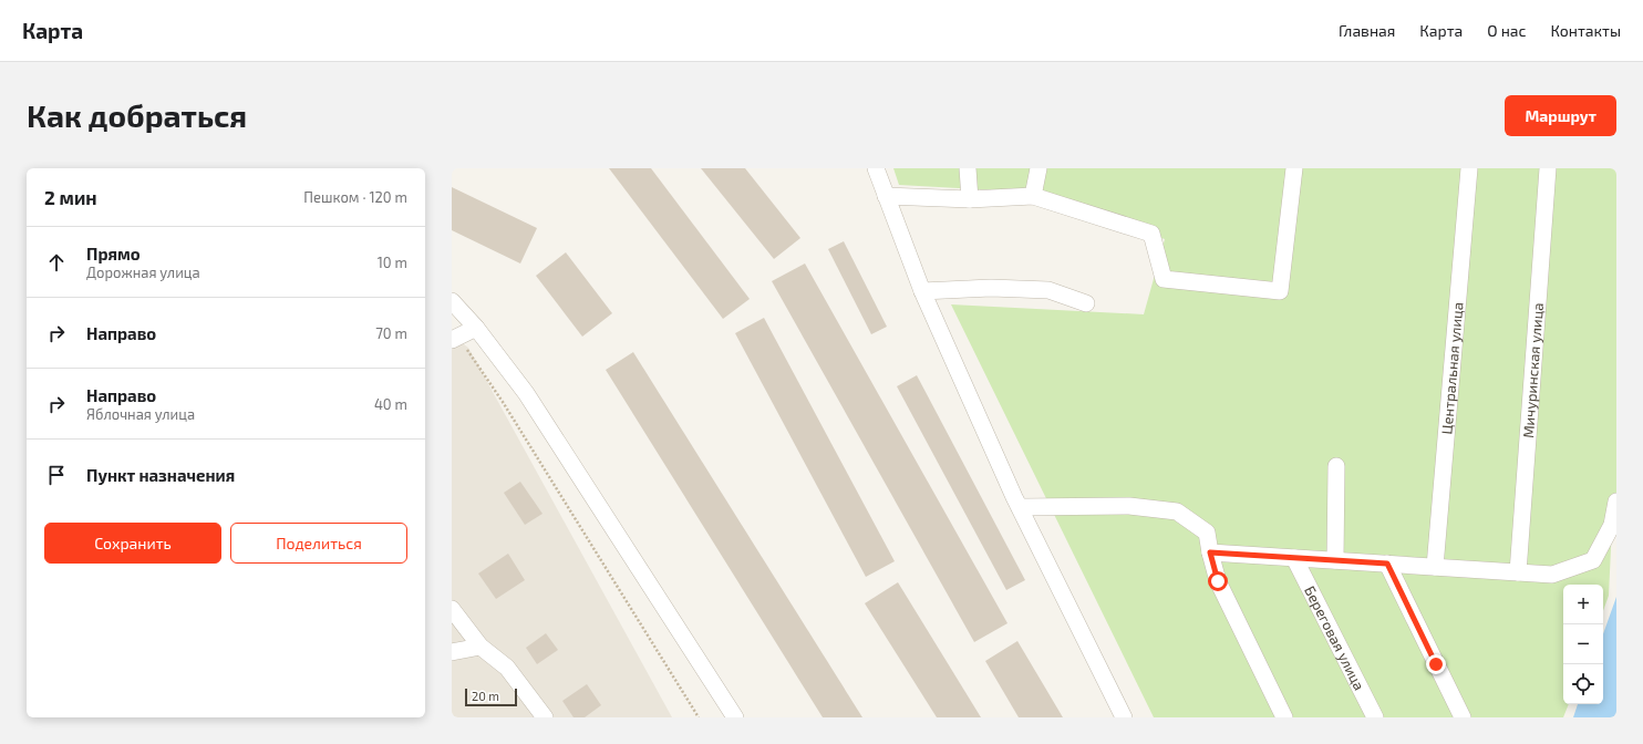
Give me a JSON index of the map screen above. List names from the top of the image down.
{
  "streets": {
    "street": ["Центральная улица", "Мичуринская улица", "Береговая улица"]
  },
  "scale_bar": "20 m",
  "page": {
    "header": "Карта",
    "nav": [
      "Главная",
      "Карта",
      "О нас",
      "Контакты"
    ],
    "buttons": [
      "Маршрут",
      ["Сохранить", "Поделиться"]
    ],
    "title": "Как добраться",
    "heading": ["2 мин", "Пешком · 120 m"],
    "list": [
      ["Прямо", "Дорожная улица", "10 m"],
      ["Направо", "70 m"],
      ["Направо", "Яблочная улица", "40 m"],
      "Пункт назначения"
    ],
    "map_buttons": ["+", "−"],
    "scale": "20 m"
  }
}
